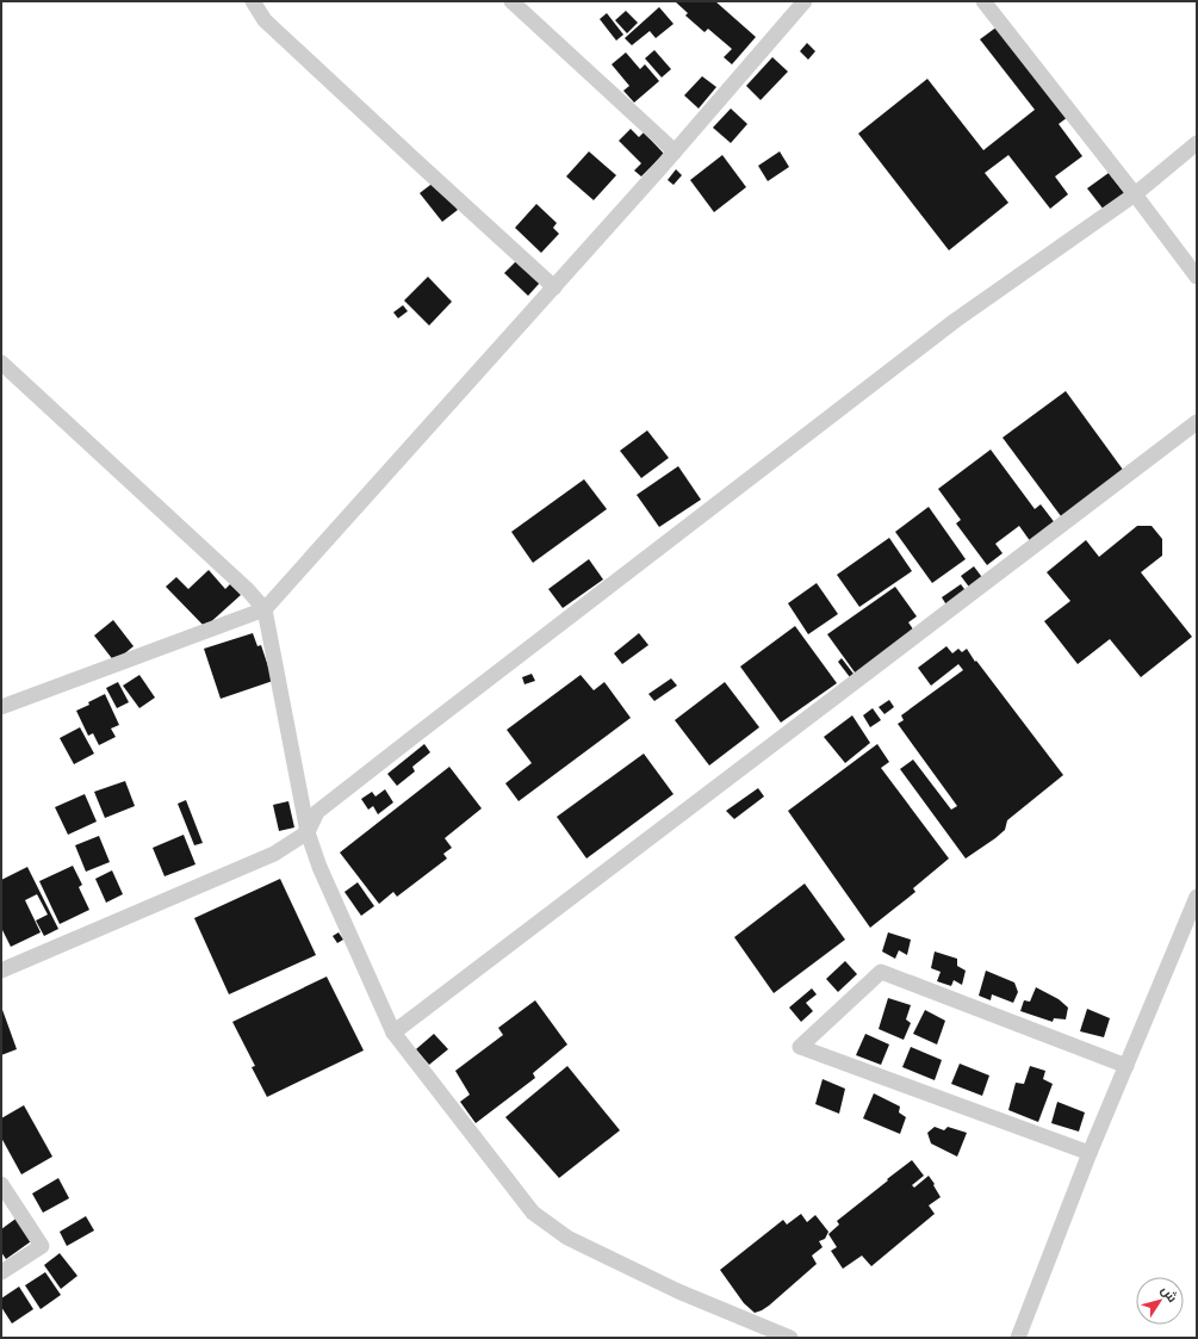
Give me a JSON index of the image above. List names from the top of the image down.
{
  "north": "top right"
}
